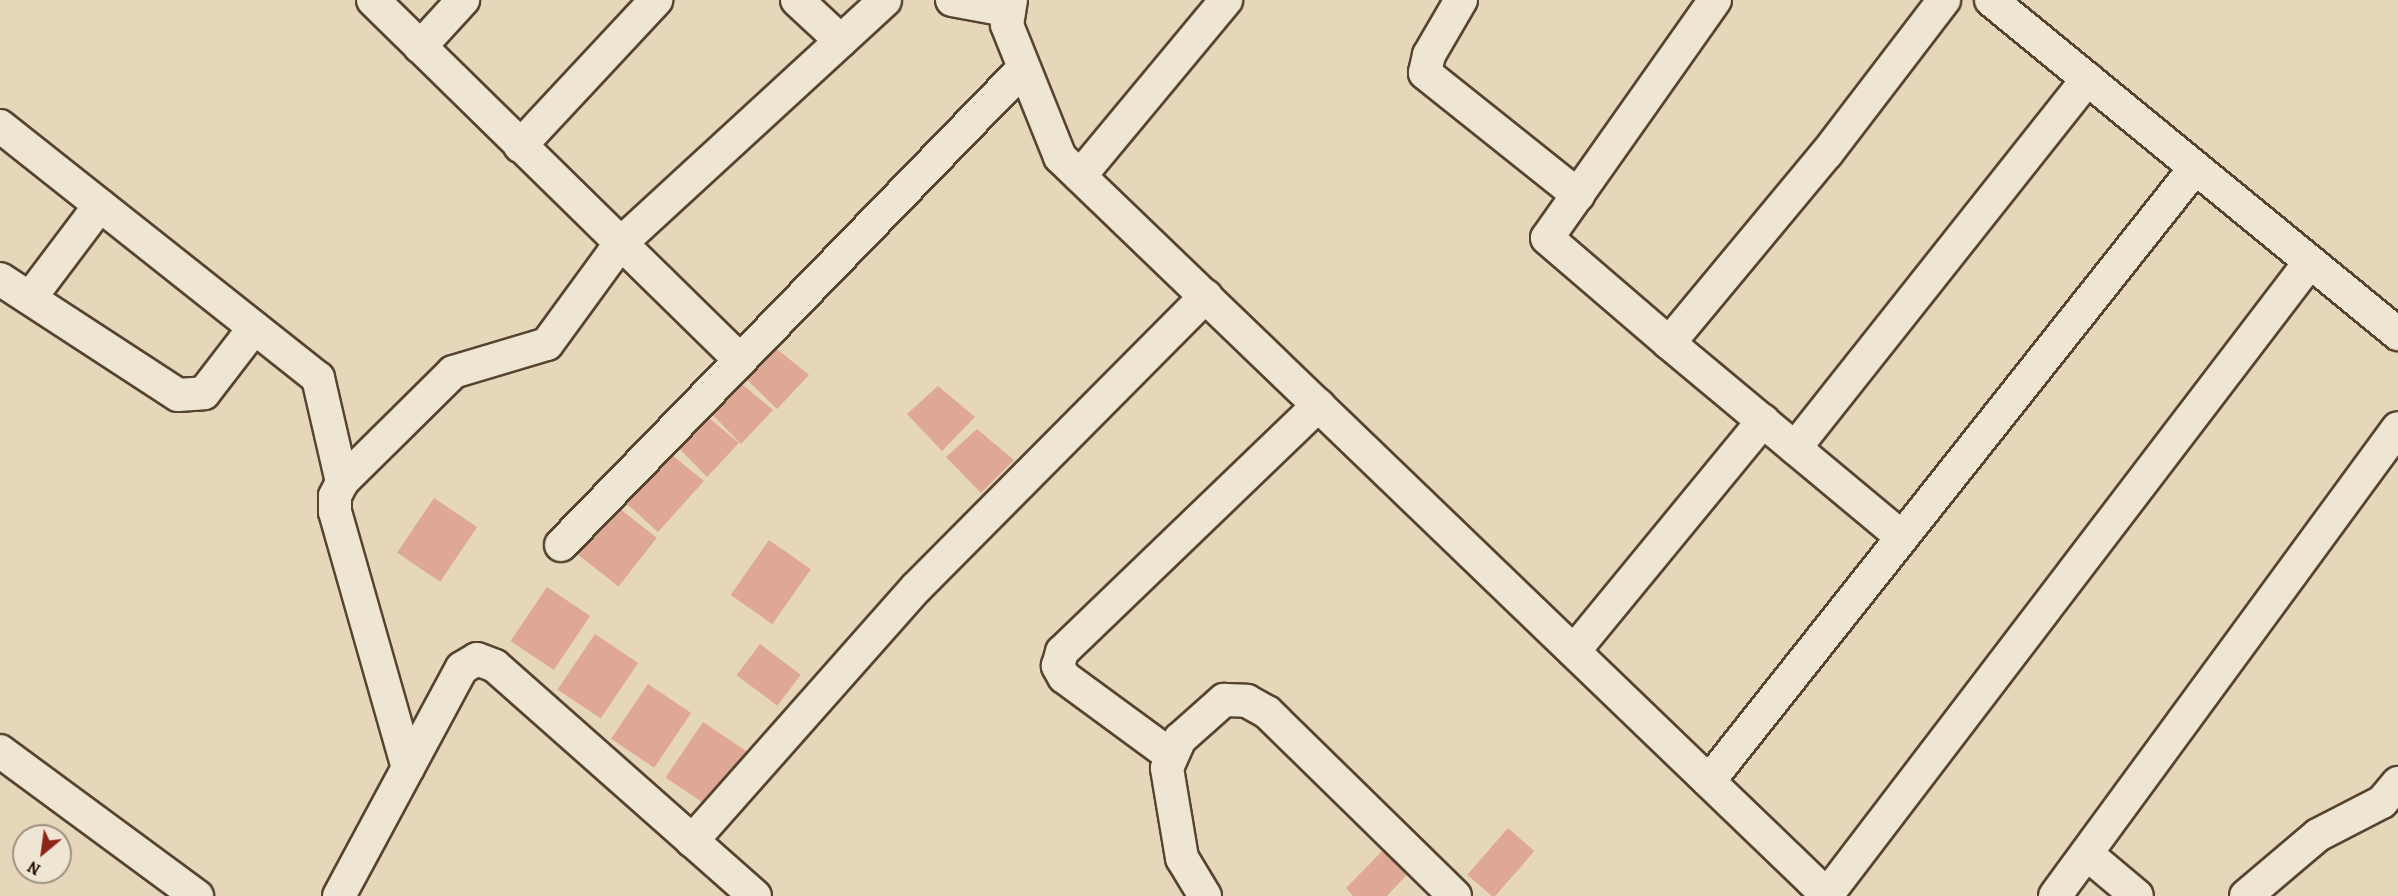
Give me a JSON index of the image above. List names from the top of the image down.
{
  "north": "bottom left"
}
